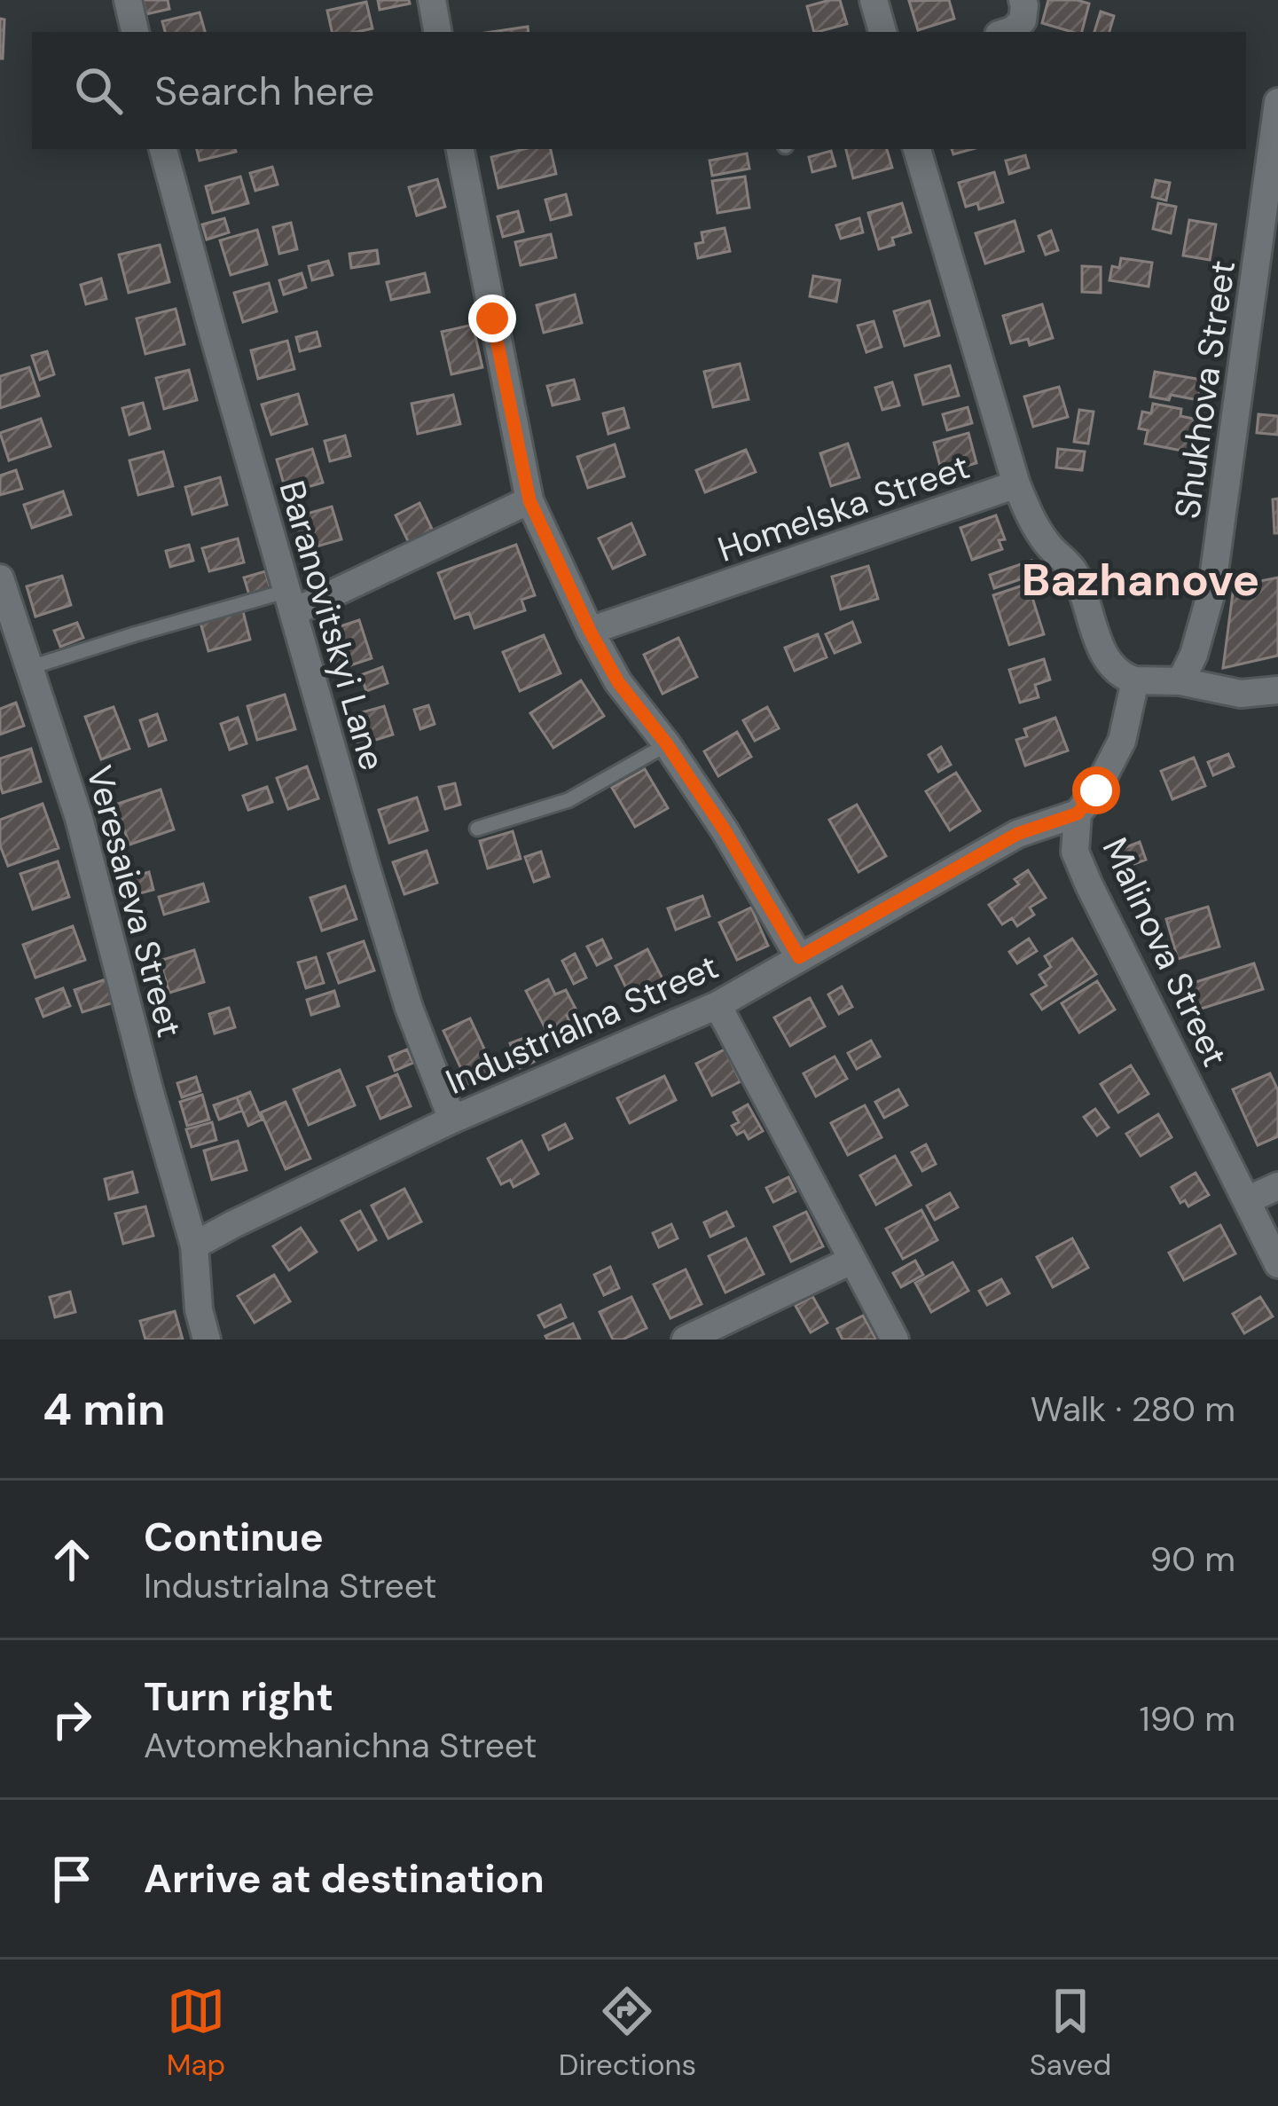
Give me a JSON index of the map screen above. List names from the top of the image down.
{
  "streets": {
    "street": [
      "Shukhova Street",
      "Homelska Street",
      "Baranovitskyi Lane",
      "Veresaieva Street",
      "Malinova Street",
      "Industrialna Street"
    ]
  },
  "crossings": [
    ["Homelska Street", "Malinova Street"],
    ["Baranovitskyi Lane", "Industrialna Street"],
    ["Veresaieva Street", "Industrialna Street"],
    ["Malinova Street", "Industrialna Street"]
  ],
  "districts": ["Bazhanove"],
  "page": {
    "search": "Search here",
    "heading": ["4 min", "Walk · 280 m"],
    "list": [
      ["Continue", "Industrialna Street", "90 m"],
      ["Turn right", "Avtomekhanichna Street", "190 m"],
      "Arrive at destination"
    ],
    "nav": ["Map", "Directions", "Saved"]
  }
}
